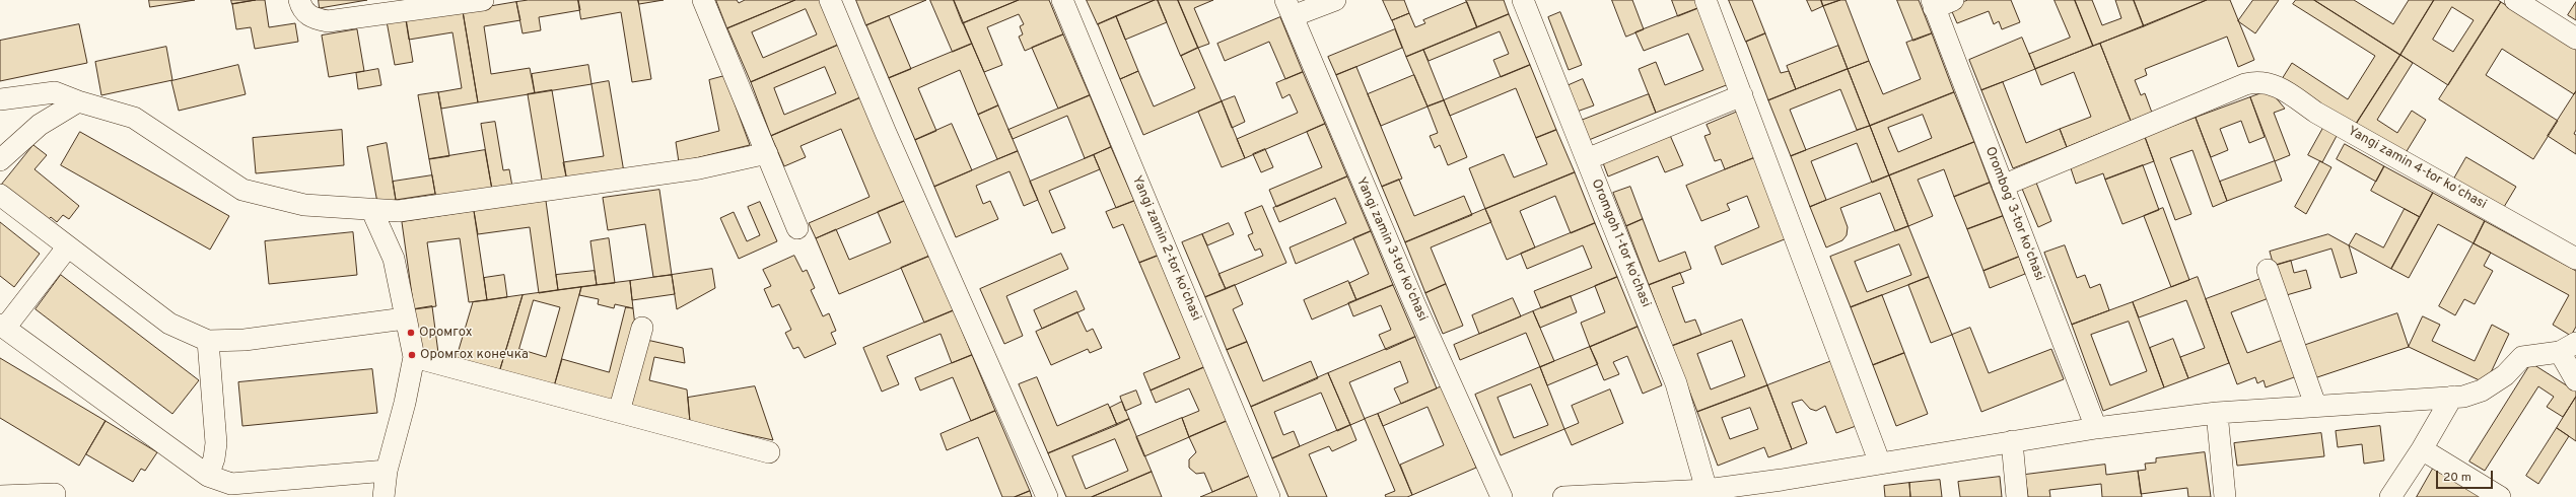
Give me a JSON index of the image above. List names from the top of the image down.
{
  "streets": {
    "street": [
      "Yangi zamin 4-tor koʻchasi",
      "Orombogʻ 3-tor koʻchasi",
      "Oromgoh 1-tor koʻchasi",
      "Yangi zamin 2-tor koʻchasi",
      "Yangi zamin 3-tor koʻchasi"
    ]
  },
  "crossings": [
    ["Yangi zamin 4-tor koʻchasi", "Orombogʻ 3-tor koʻchasi"]
  ],
  "places": ["Оромгох", "Оромгох конечка"],
  "scale_bar": "20 m"
}
